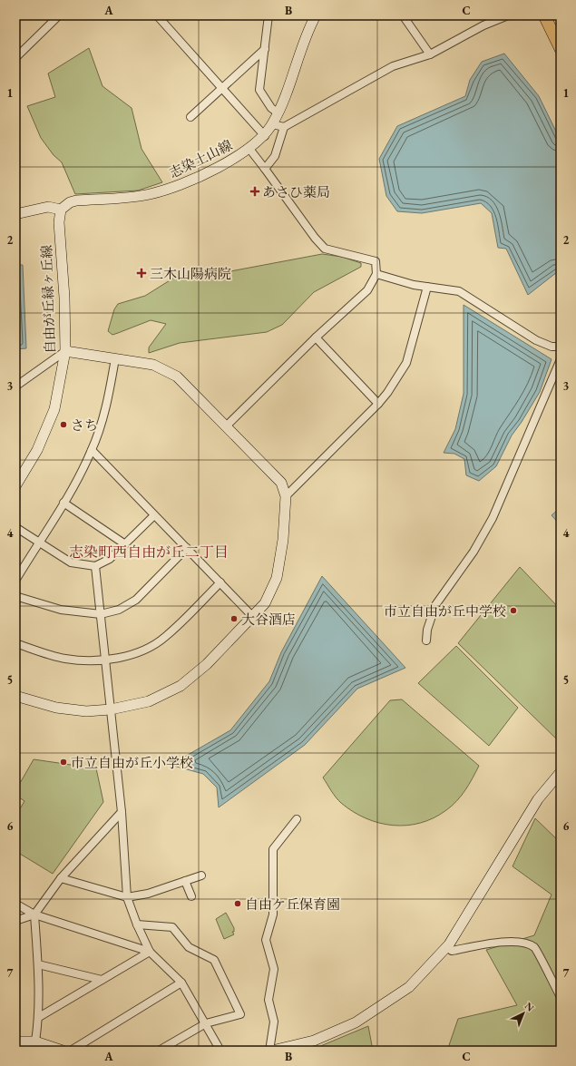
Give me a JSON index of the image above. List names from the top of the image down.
{
  "streets": {
    "street": ["志染土山線", "自由が丘緑ヶ丘線"]
  },
  "crossings": [
    ["志染土山線", "自由が丘緑ヶ丘線"]
  ],
  "districts": ["志染町西自由が丘二丁目"],
  "places": {
    "health": ["あさひ薬局", "三木山陽病院"],
    "other": [
      "さち",
      "市立自由が丘中学校",
      "大谷酒店",
      "市立自由が丘小学校",
      "自由ケ丘保育園"
    ]
  },
  "north": "top right",
  "grid": {
    "columns": ["A", "B", "C"],
    "rows": [
      "1",
      "2",
      "3",
      "4",
      "5",
      "6",
      "7"
    ]
  }
}
